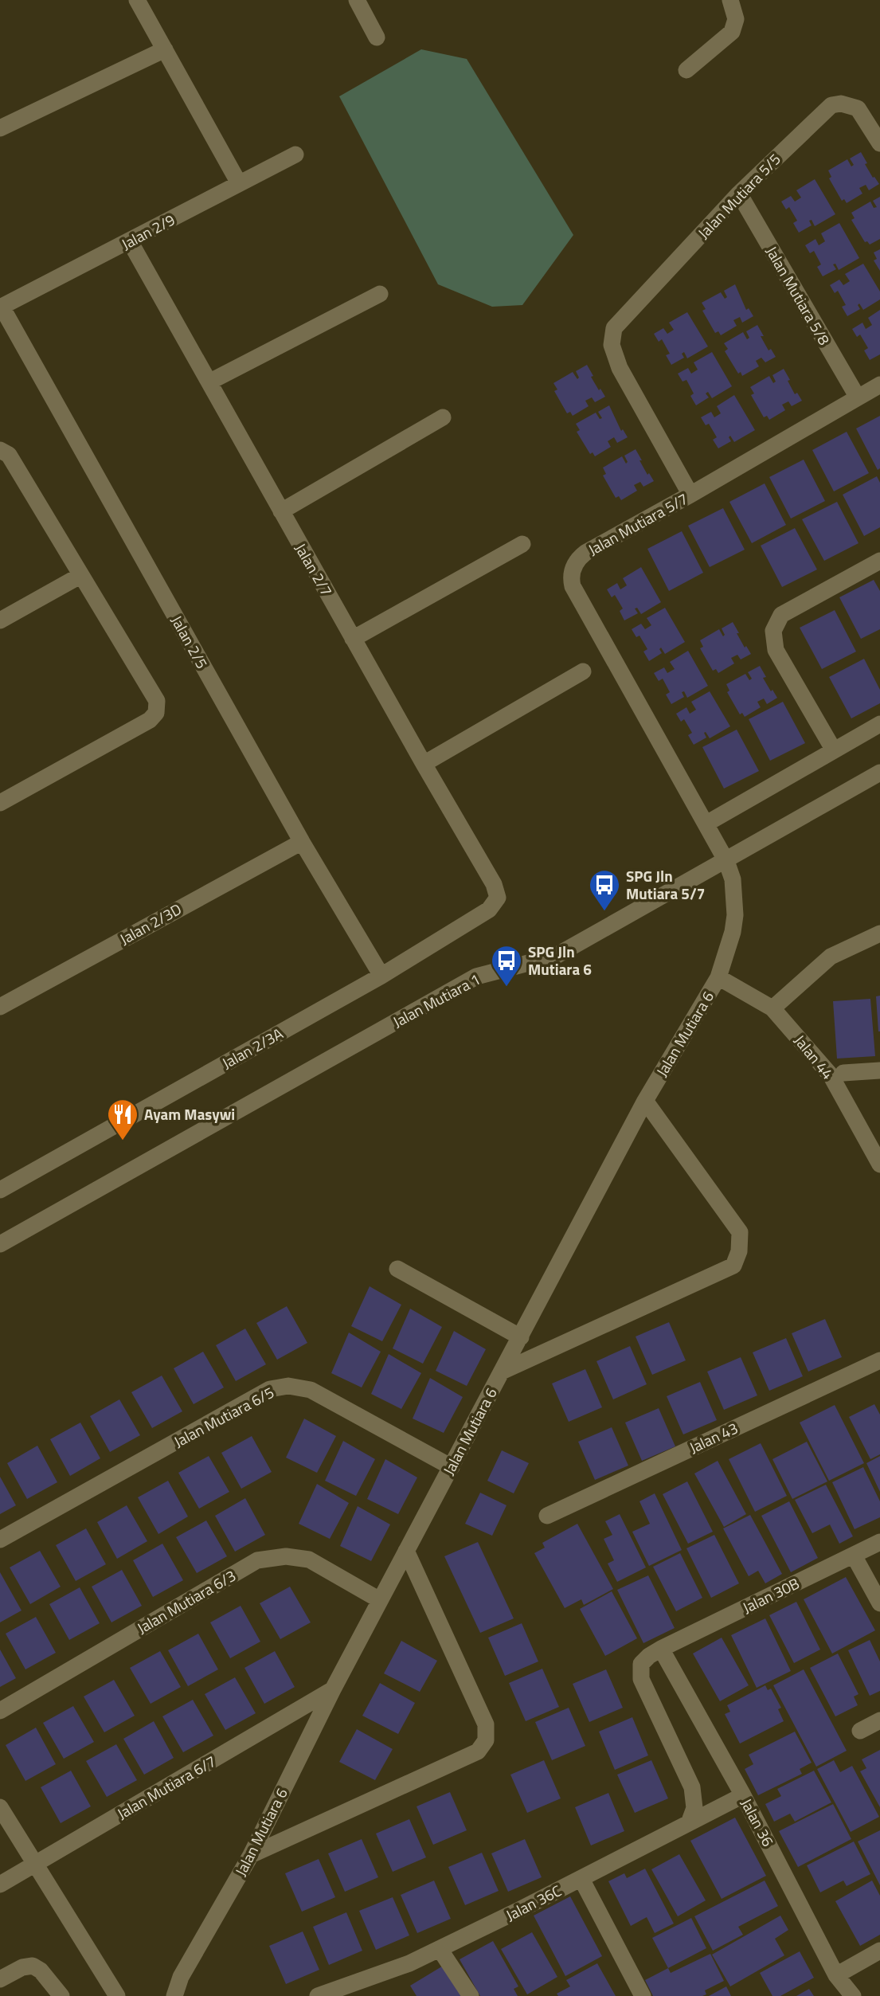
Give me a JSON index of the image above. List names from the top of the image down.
{
  "streets": {
    "street": [
      "Jalan Mutiara 5/5",
      "Jalan 2/9",
      "Jalan Mutiara 5/8",
      "Jalan Mutiara 5/7",
      "Jalan 2/7",
      "Jalan 2/5",
      "Jalan 2/3D",
      "Jalan Mutiara 1",
      "Jalan Mutiara 6",
      "Jalan 2/3A",
      "Jalan 44",
      "Jalan Mutiara 6/5",
      "Jalan 43",
      "Jalan 30B",
      "Jalan Mutiara 6/3",
      "Jalan Mutiara 6/7",
      "Jalan 36",
      "Jalan 36C"
    ]
  },
  "crossings": [
    ["Jalan Mutiara 5/5", "Jalan Mutiara 5/8"],
    ["Jalan Mutiara 5/5", "Jalan Mutiara 5/7"],
    ["Jalan 2/9", "Jalan 2/7"],
    ["Jalan 2/9", "Jalan 2/5"],
    ["Jalan Mutiara 5/8", "Jalan Mutiara 5/7"],
    ["Jalan Mutiara 5/7", "Jalan Mutiara 1"],
    ["Jalan Mutiara 5/7", "Jalan Mutiara 6"],
    ["Jalan 2/7", "Jalan 2/3A"],
    ["Jalan 2/5", "Jalan 2/3D"],
    ["Jalan 2/5", "Jalan 2/3A"],
    ["Jalan Mutiara 1", "Jalan Mutiara 6"],
    ["Jalan Mutiara 6", "Jalan 44"],
    ["Jalan Mutiara 6", "Jalan Mutiara 6/5"],
    ["Jalan Mutiara 6", "Jalan Mutiara 6/3"],
    ["Jalan Mutiara 6", "Jalan Mutiara 6/7"],
    ["Jalan 30B", "Jalan 36"],
    ["Jalan 30B", "Jalan 36C"],
    ["Jalan 36", "Jalan 36C"]
  ],
  "places": {
    "bus stop": ["SPG Jln Mutiara 5/7", "SPG Jln Mutiara 6"],
    "restaurant": ["Ayam Masywi"]
  }
}
